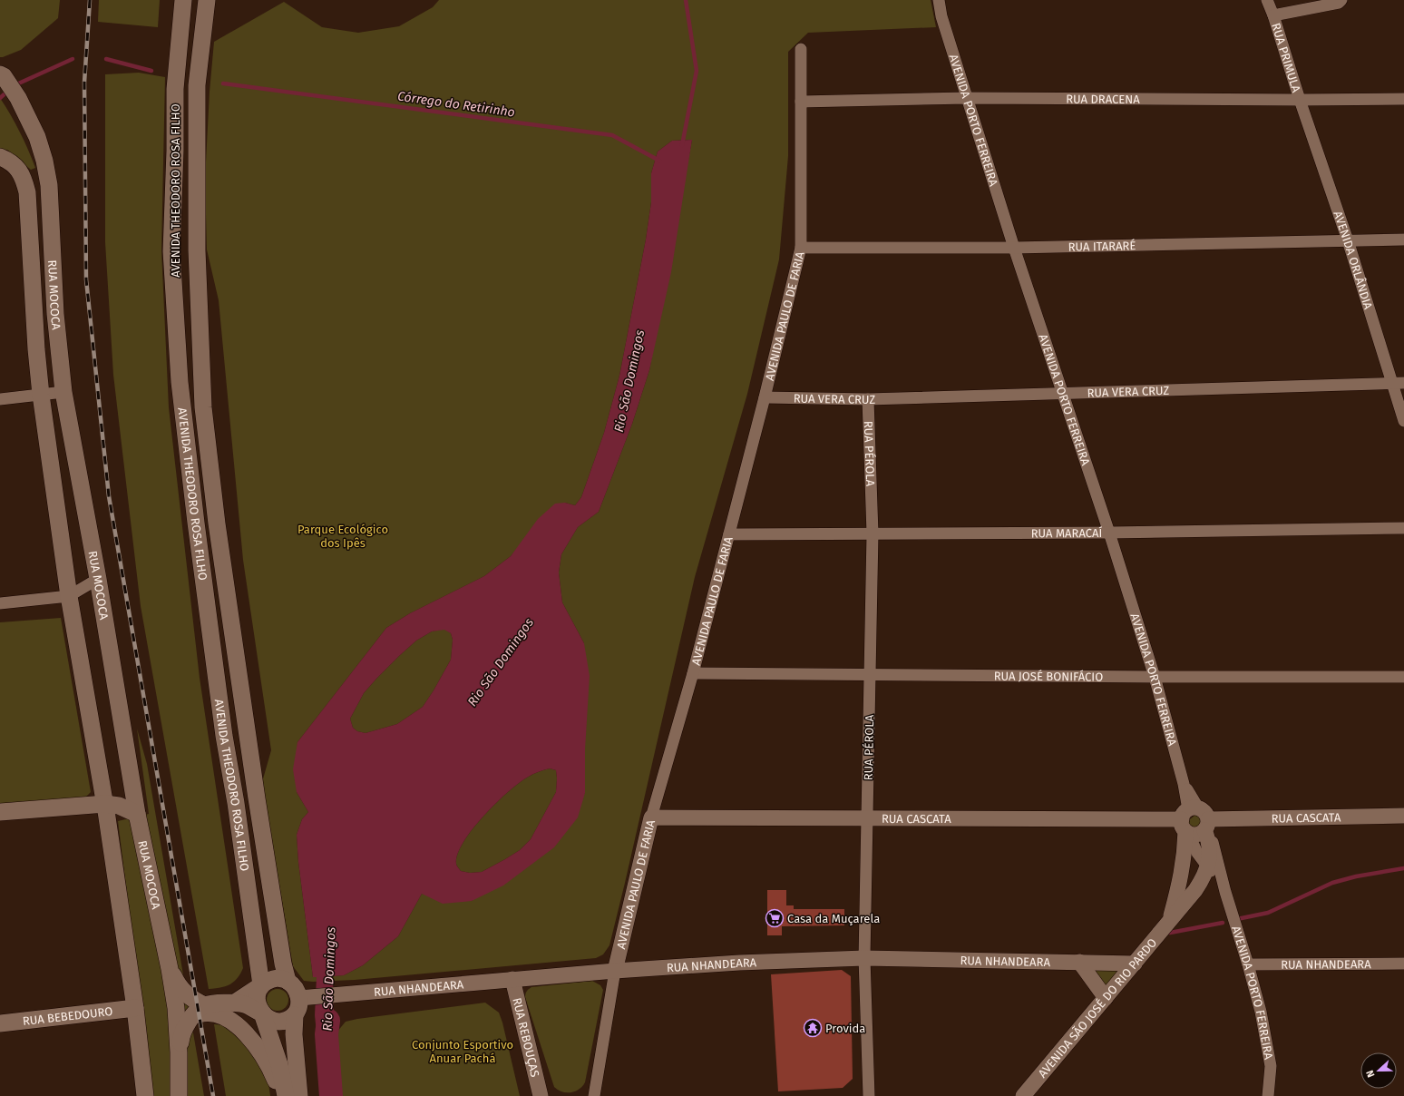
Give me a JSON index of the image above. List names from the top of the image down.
{
  "streets": {
    "main road": ["AVENIDA THEODORO ROSA FILHO", "RUA MOCOCA", "RUA BEBEDOURO"],
    "street": [
      "RUA PRIMULA",
      "RUA DRACENA",
      "AVENIDA PORTO FERREIRA",
      "RUA ITARARÉ",
      "AVENIDA ORLÂNDIA",
      "AVENIDA PAULO DE FARIA",
      "RUA VERA CRUZ",
      "RUA PÉROLA",
      "RUA MARACAÍ",
      "RUA JOSÉ BONIFÁCIO",
      "RUA CASCATA",
      "RUA NHANDEARA",
      "AVENIDA SÃO JOSÉ DO RIO PARDO",
      "RUA REBOUÇAS"
    ]
  },
  "crossings": [
    ["RUA PRIMULA", "RUA DRACENA"],
    ["RUA PRIMULA", "AVENIDA ORLÂNDIA"],
    ["RUA DRACENA", "AVENIDA PORTO FERREIRA"],
    ["RUA DRACENA", "AVENIDA ORLÂNDIA"],
    ["RUA DRACENA", "AVENIDA PAULO DE FARIA"],
    ["AVENIDA PORTO FERREIRA", "RUA ITARARÉ"],
    ["AVENIDA PORTO FERREIRA", "RUA VERA CRUZ"],
    ["AVENIDA PORTO FERREIRA", "RUA MARACAÍ"],
    ["AVENIDA PORTO FERREIRA", "RUA JOSÉ BONIFÁCIO"],
    ["AVENIDA PORTO FERREIRA", "RUA CASCATA"],
    ["AVENIDA PORTO FERREIRA", "RUA NHANDEARA"],
    ["AVENIDA PORTO FERREIRA", "AVENIDA SÃO JOSÉ DO RIO PARDO"],
    ["AVENIDA THEODORO ROSA FILHO", "RUA NHANDEARA"],
    ["RUA ITARARÉ", "AVENIDA ORLÂNDIA"],
    ["RUA ITARARÉ", "AVENIDA PAULO DE FARIA"],
    ["AVENIDA ORLÂNDIA", "RUA VERA CRUZ"],
    ["RUA MOCOCA", "RUA BEBEDOURO"],
    ["AVENIDA PAULO DE FARIA", "RUA VERA CRUZ"],
    ["AVENIDA PAULO DE FARIA", "RUA MARACAÍ"],
    ["AVENIDA PAULO DE FARIA", "RUA JOSÉ BONIFÁCIO"],
    ["AVENIDA PAULO DE FARIA", "RUA CASCATA"],
    ["AVENIDA PAULO DE FARIA", "RUA NHANDEARA"],
    ["RUA VERA CRUZ", "RUA PÉROLA"],
    ["RUA PÉROLA", "RUA MARACAÍ"],
    ["RUA PÉROLA", "RUA JOSÉ BONIFÁCIO"],
    ["RUA PÉROLA", "RUA CASCATA"],
    ["RUA PÉROLA", "RUA NHANDEARA"],
    ["RUA CASCATA", "AVENIDA SÃO JOSÉ DO RIO PARDO"],
    ["RUA NHANDEARA", "AVENIDA SÃO JOSÉ DO RIO PARDO"],
    ["RUA NHANDEARA", "RUA REBOUÇAS"]
  ],
  "water": ["Córrego do Retirinho", "Rio São Domingos"],
  "parks": ["Parque Ecológico dos Ipês", "Conjunto Esportivo Anuar Pachá"],
  "places": {
    "supermarket": ["Casa da Muçarela"],
    "temple": ["Provida"]
  },
  "north": "left"
}
